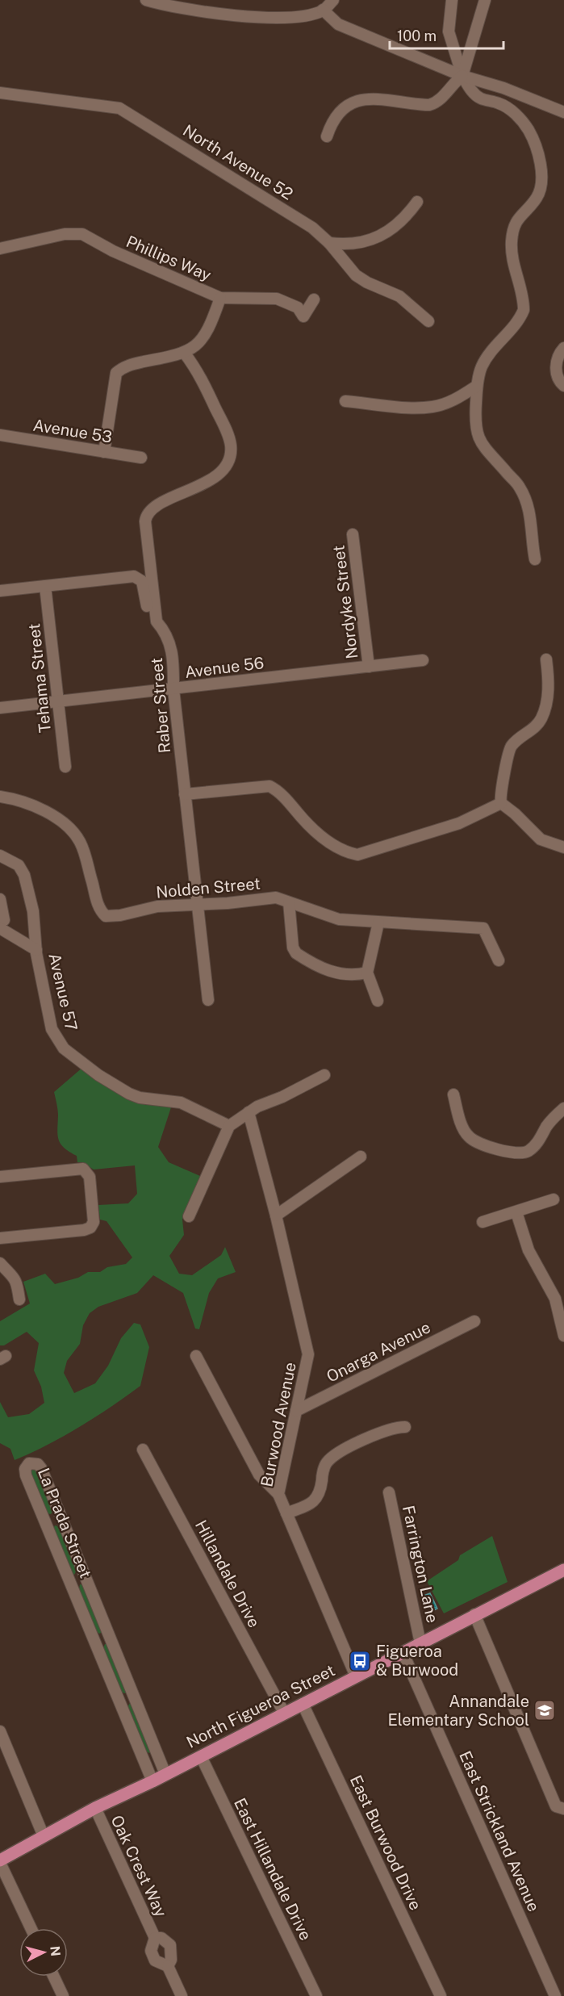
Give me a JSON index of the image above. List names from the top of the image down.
{
  "streets": {
    "main road": ["North Figueroa Street"],
    "street": [
      "North Avenue 52",
      "Phillips Way",
      "Avenue 53",
      "Nordyke Street",
      "Avenue 56",
      "Tehama Street",
      "Raber Street",
      "Nolden Street",
      "Avenue 57",
      "Onarga Avenue",
      "Burwood Avenue",
      "La Prada Street",
      "Farrington Lane",
      "Hillandale Drive",
      "East Strickland Avenue",
      "East Burwood Drive",
      "Oak Crest Way",
      "East Hillandale Drive"
    ]
  },
  "crossings": [
    ["Nordyke Street", "Avenue 56"],
    ["Avenue 56", "Tehama Street"],
    ["Avenue 56", "Raber Street"],
    ["Raber Street", "Nolden Street"],
    ["Onarga Avenue", "Burwood Avenue"],
    ["Burwood Avenue", "North Figueroa Street"],
    ["La Prada Street", "North Figueroa Street"],
    ["Farrington Lane", "North Figueroa Street"],
    ["Hillandale Drive", "North Figueroa Street"],
    ["North Figueroa Street", "East Strickland Avenue"],
    ["North Figueroa Street", "East Burwood Drive"],
    ["North Figueroa Street", "Oak Crest Way"],
    ["North Figueroa Street", "East Hillandale Drive"]
  ],
  "places": {
    "bus stop": ["Figueroa & Burwood"],
    "school or university": ["Annandale Elementary School"]
  },
  "scale_bar": "100 m",
  "north": "right"
}
